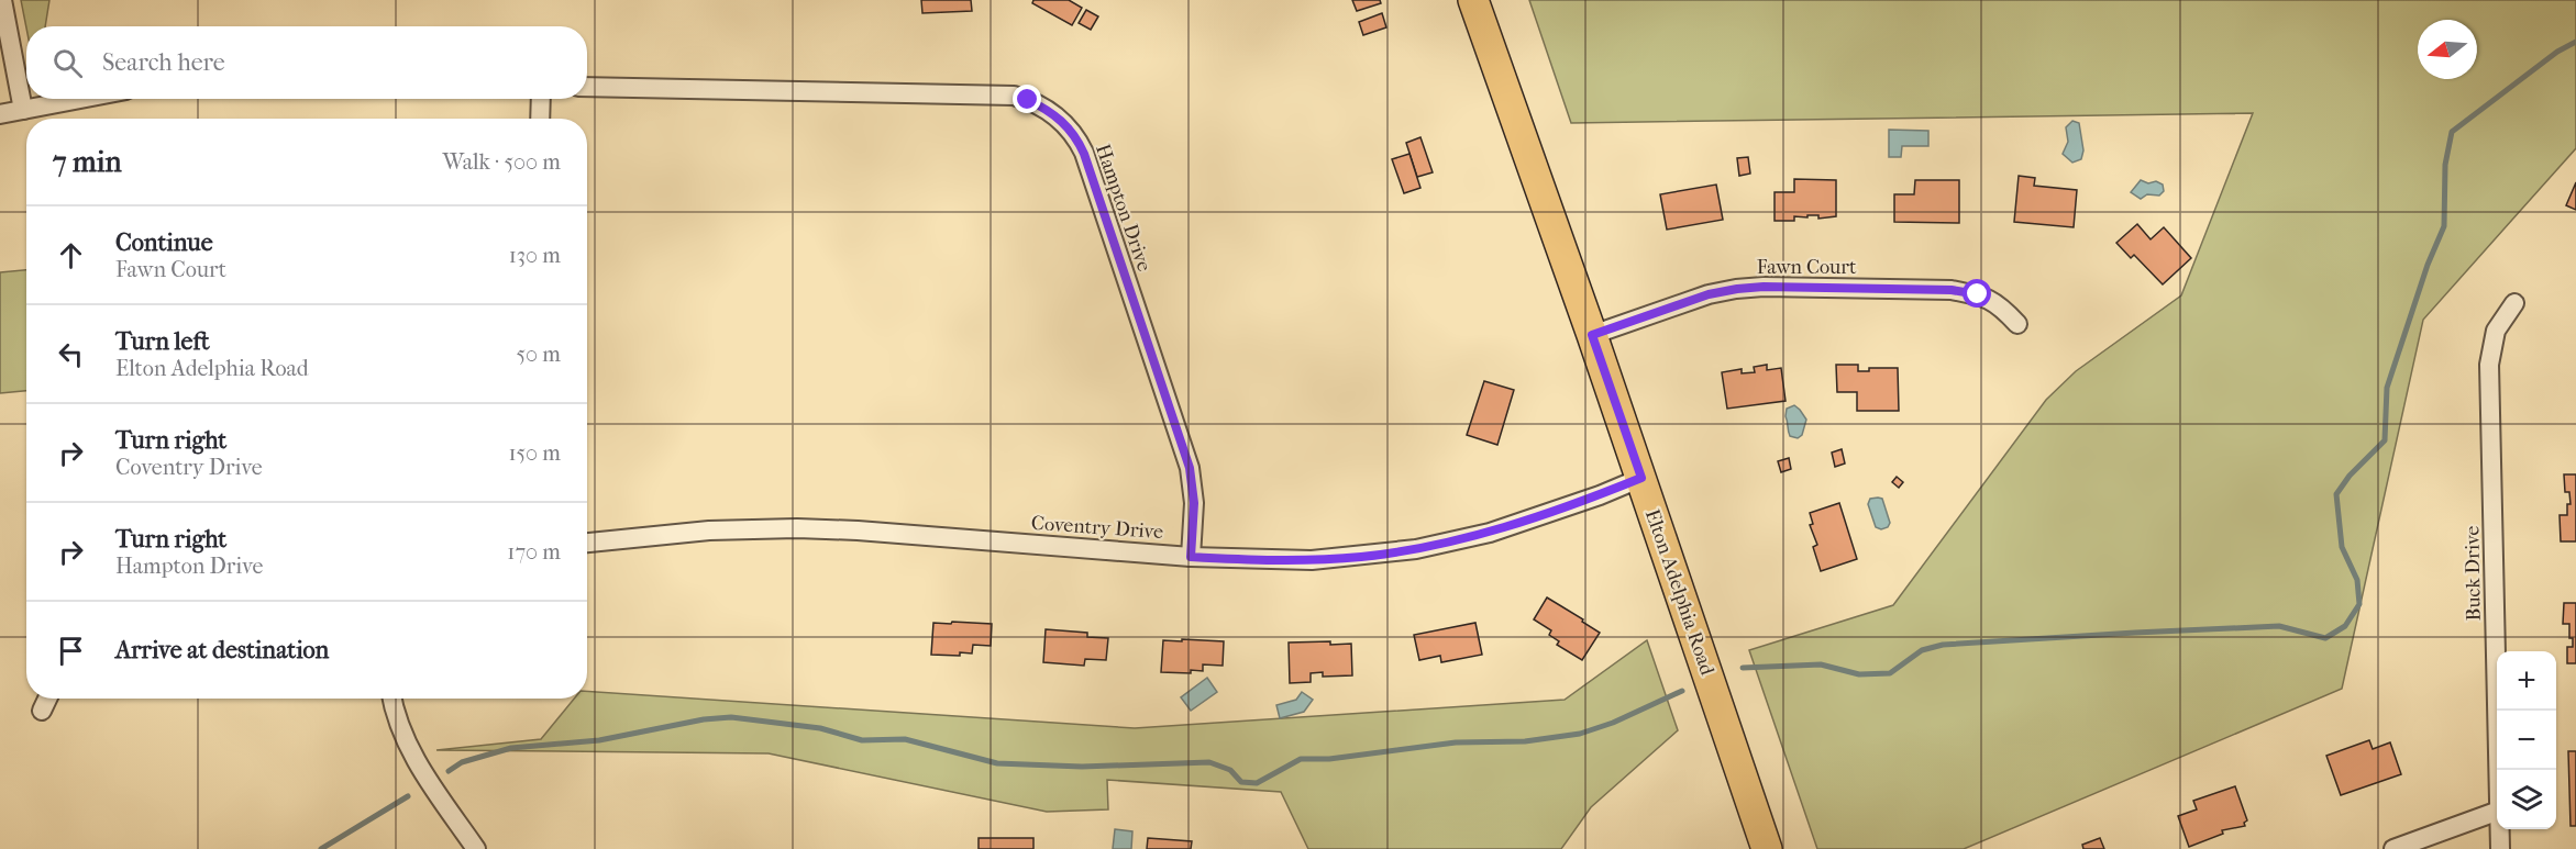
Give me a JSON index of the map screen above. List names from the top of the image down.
{
  "streets": {
    "main road": ["Elton Adelphia Road"],
    "street": [
      "Hampton Drive",
      "Fawn Court",
      "Coventry Drive",
      "Buck Drive"
    ]
  },
  "crossings": [
    ["Hampton Drive", "Coventry Drive"],
    ["Fawn Court", "Elton Adelphia Road"],
    ["Coventry Drive", "Elton Adelphia Road"]
  ],
  "north": "left",
  "page": {
    "search": "Search here",
    "heading": ["7 min", "Walk · 500 m"],
    "list": [
      ["Continue", "Fawn Court", "130 m"],
      ["Turn left", "Elton Adelphia Road", "50 m"],
      ["Turn right", "Coventry Drive", "150 m"],
      ["Turn right", "Hampton Drive", "170 m"],
      "Arrive at destination"
    ],
    "map_buttons": ["+", "−"]
  }
}
